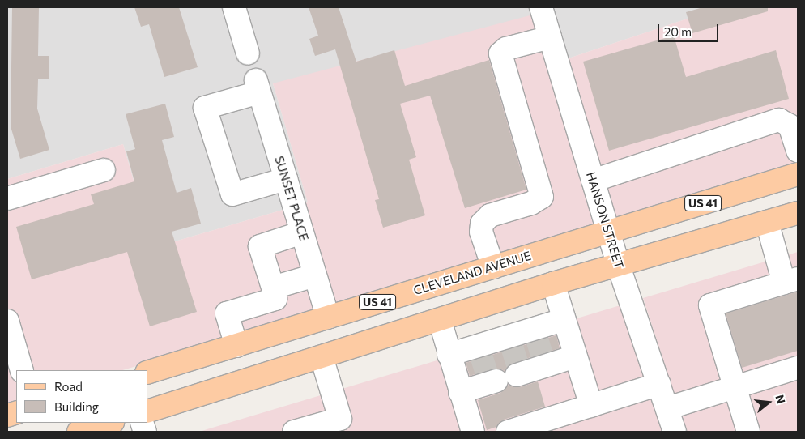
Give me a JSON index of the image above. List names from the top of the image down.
{
  "streets": {
    "main road": ["US 41", "CLEVELAND AVENUE"],
    "street": ["SUNSET PLACE", "HANSON STREET"]
  },
  "crossings": [
    ["SUNSET PLACE", "CLEVELAND AVENUE"],
    ["HANSON STREET", "CLEVELAND AVENUE"]
  ],
  "legend": ["Road", "Building"],
  "scale_bar": "20 m",
  "north": "right"
}
